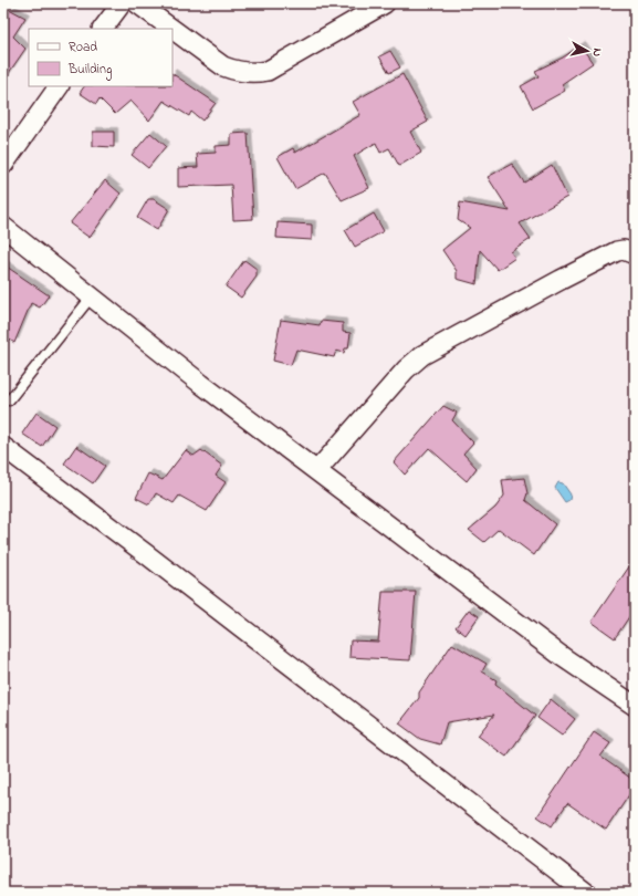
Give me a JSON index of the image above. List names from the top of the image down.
{
  "legend": ["Road", "Building"],
  "north": "right"
}
